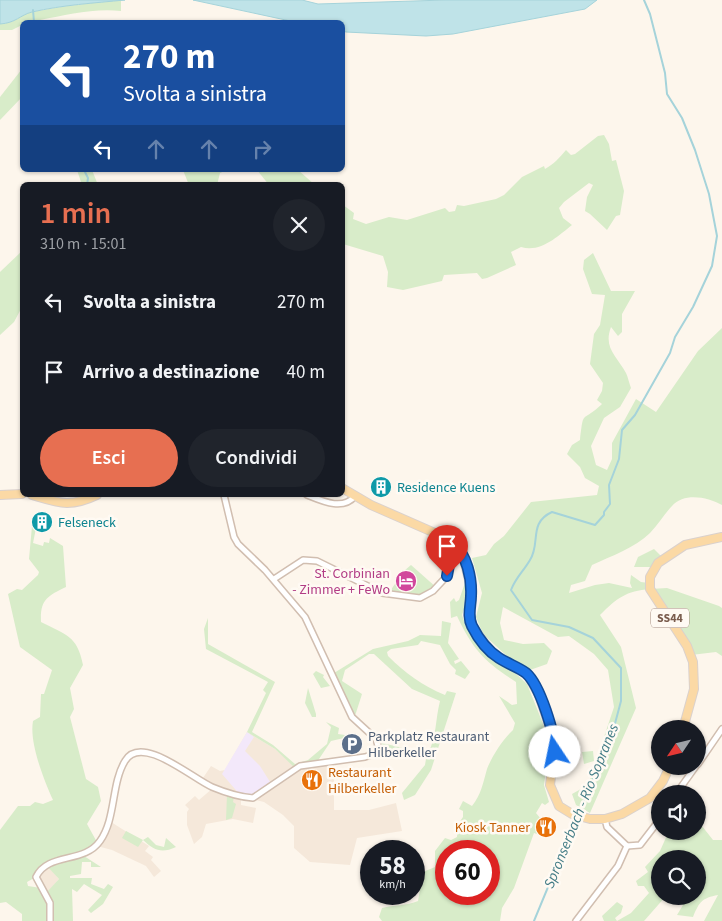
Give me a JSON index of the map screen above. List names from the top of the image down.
{
  "streets": {
    "main road": ["SS44"]
  },
  "water": ["Spronserbach - Rio Sopranes"],
  "places": {
    "building": ["Residence Kuens", "Felseneck"],
    "hotel": ["St. Corbinian - Zimmer + FeWo"],
    "parking": ["Parkplatz Restaurant Hilberkeller"],
    "restaurant": ["Restaurant Hilberkeller", "Kiosk Tanner"]
  },
  "north": "bottom left",
  "page": {
    "turn": ["270 m", "Svolta a sinistra"],
    "heading": ["1 min", "310 m · 15:01"],
    "list": [
      {
        "name": "Svolta a sinistra",
        "value": "270 m"
      },
      {
        "name": "Arrivo a destinazione",
        "value": "40 m"
      }
    ],
    "buttons": ["Esci", "Condividi"],
    "speed": "58 km/h",
    "limit": "60"
  }
}
